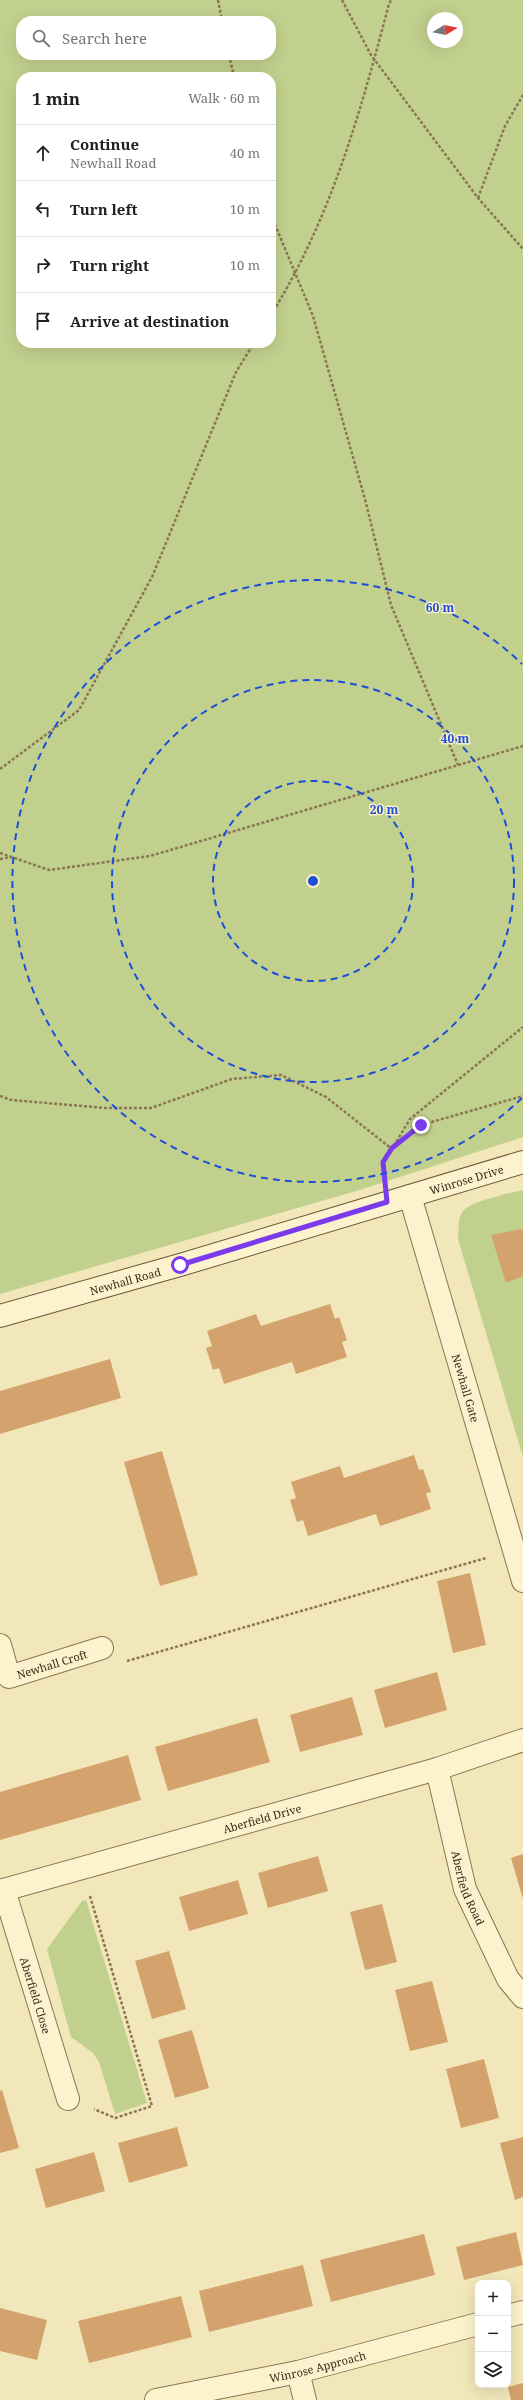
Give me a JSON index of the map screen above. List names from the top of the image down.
{
  "streets": {
    "street": [
      "Winrose Drive",
      "Newhall Road",
      "Newhall Gate",
      "Newhall Croft",
      "Aberfield Drive",
      "Aberfield Road",
      "Aberfield Close",
      "Winrose Approach"
    ]
  },
  "crossings": [
    ["Winrose Drive", "Newhall Road"],
    ["Winrose Drive", "Newhall Gate"],
    ["Newhall Road", "Newhall Gate"],
    ["Aberfield Drive", "Aberfield Road"],
    ["Aberfield Drive", "Aberfield Close"]
  ],
  "north": "right",
  "page": {
    "search": "Search here",
    "heading": ["1 min", "Walk · 60 m"],
    "list": [
      ["Continue", "Newhall Road", "40 m"],
      ["Turn left", "10 m"],
      ["Turn right", "10 m"],
      "Arrive at destination"
    ],
    "map_buttons": ["+", "−"]
  },
  "rings": ["60 m", "40 m", "20 m"]
}
